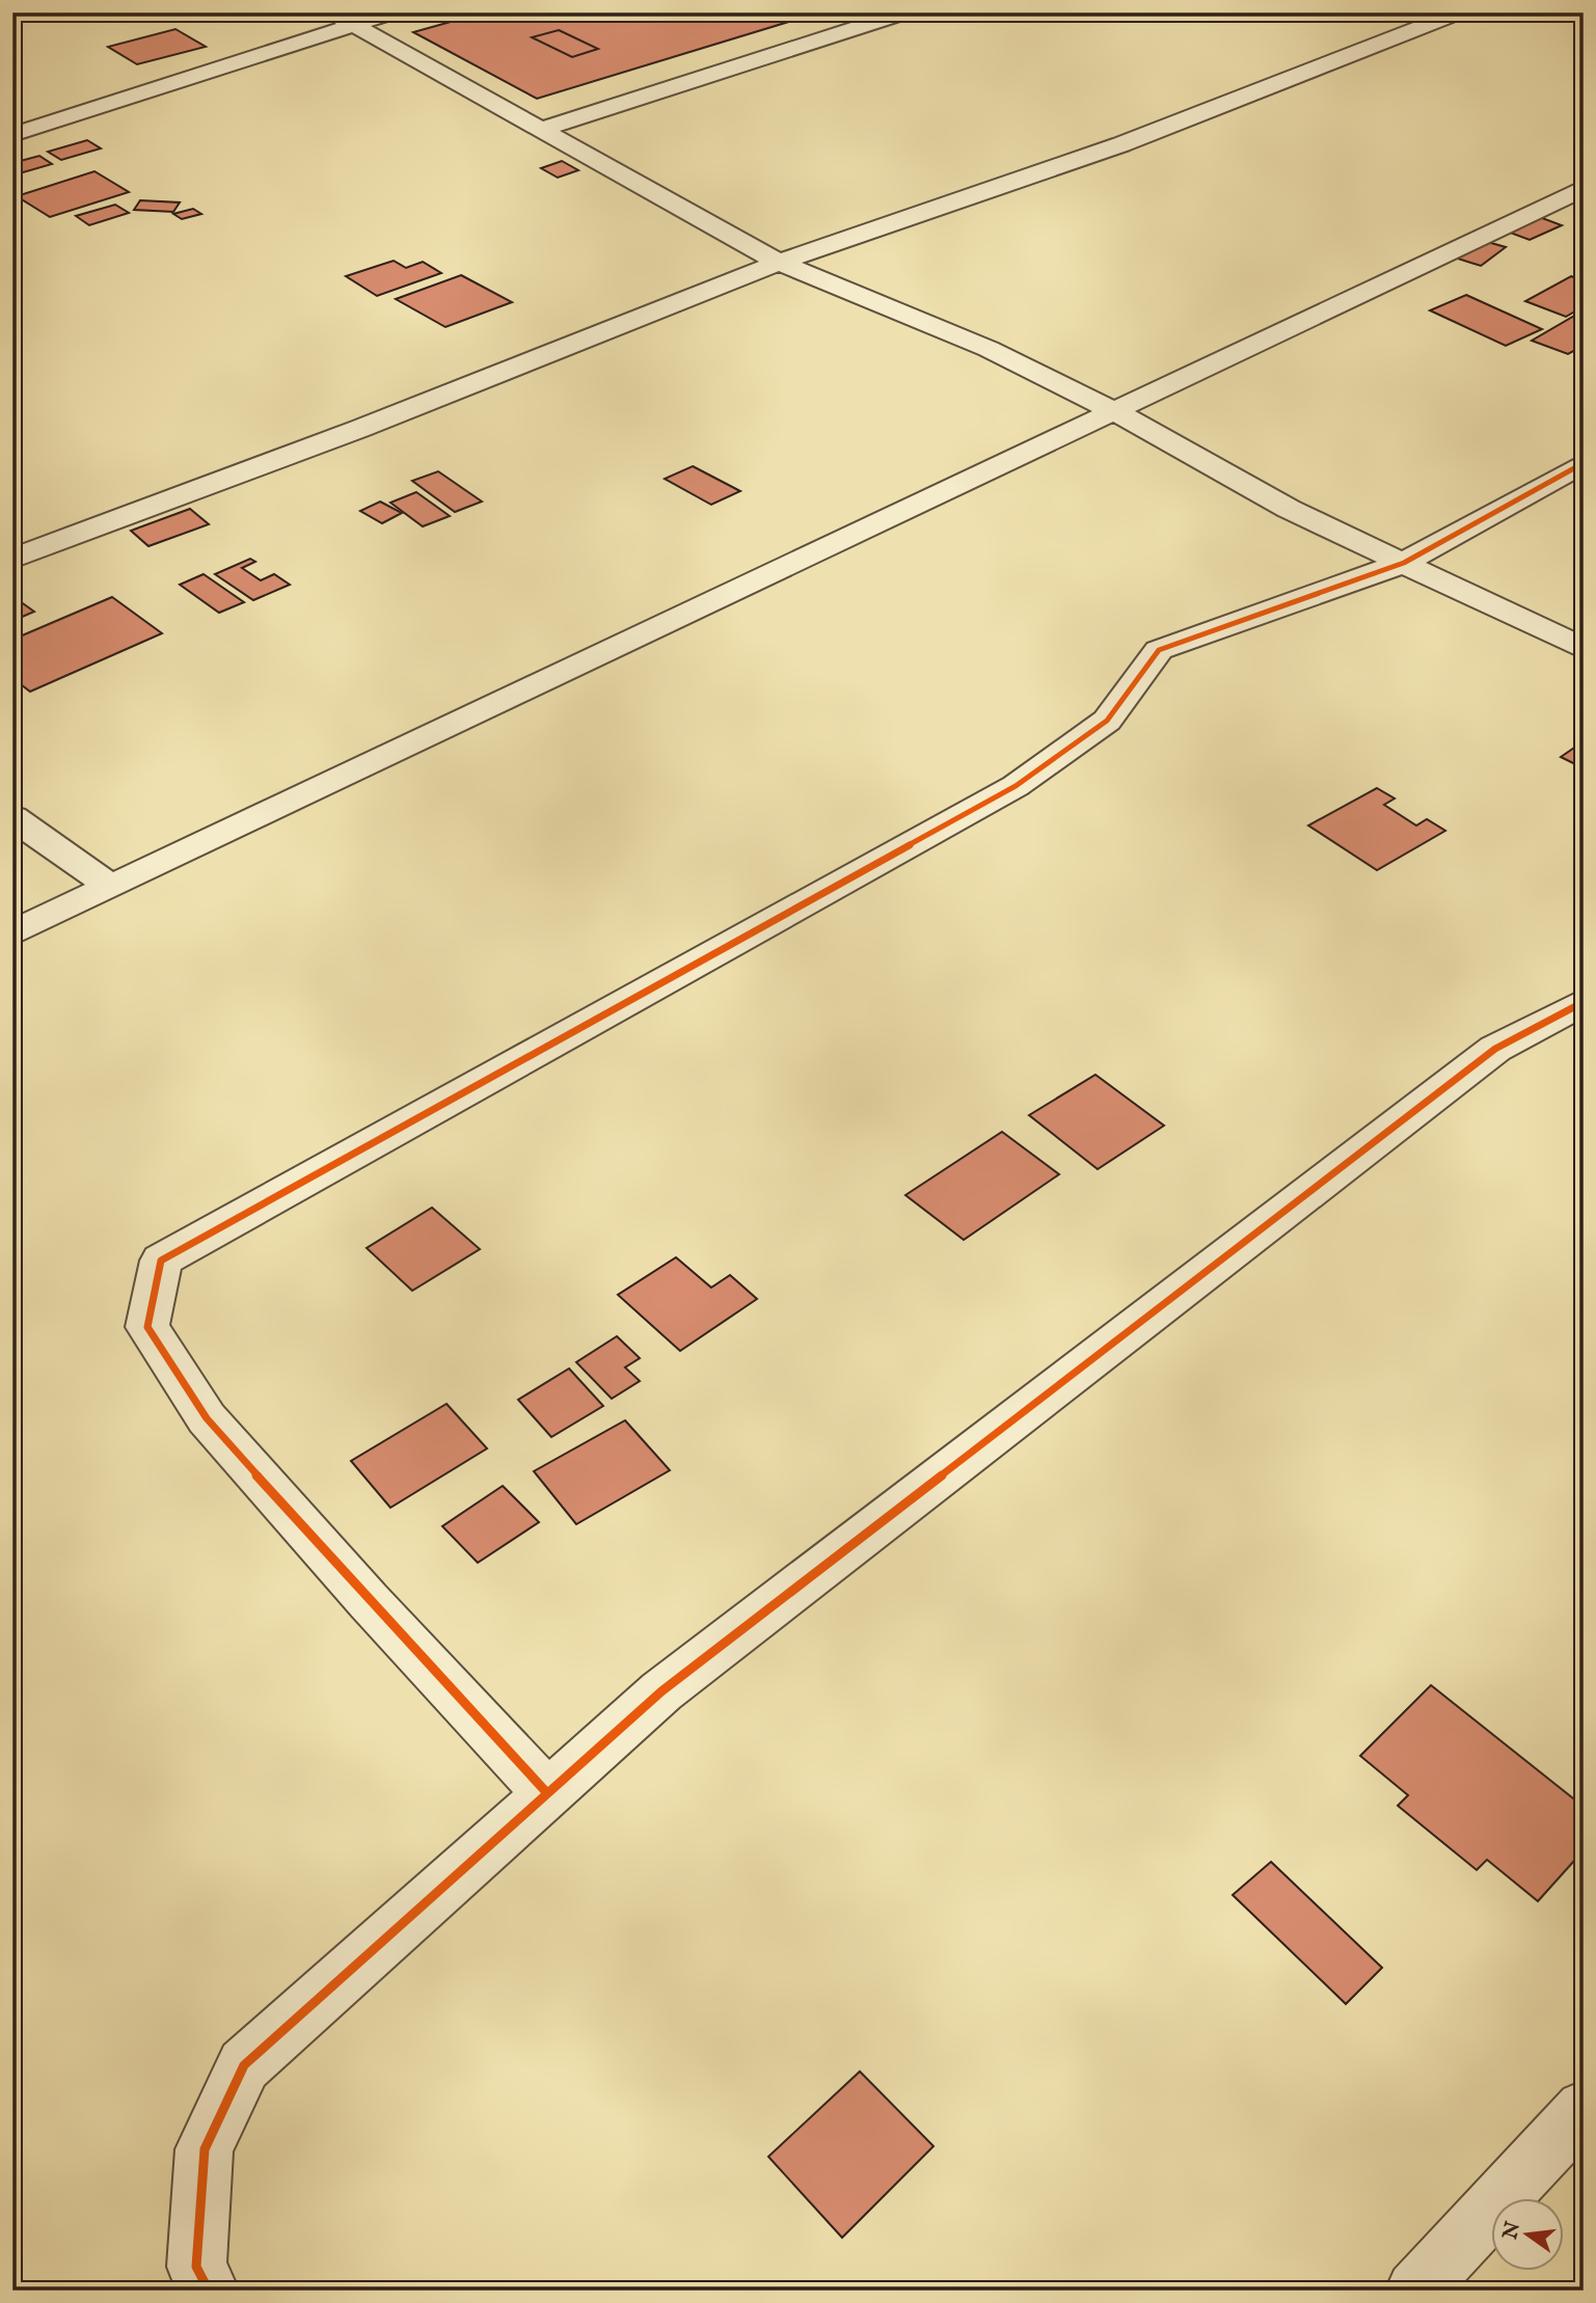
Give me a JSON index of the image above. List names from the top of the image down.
{
  "north": "left"
}
